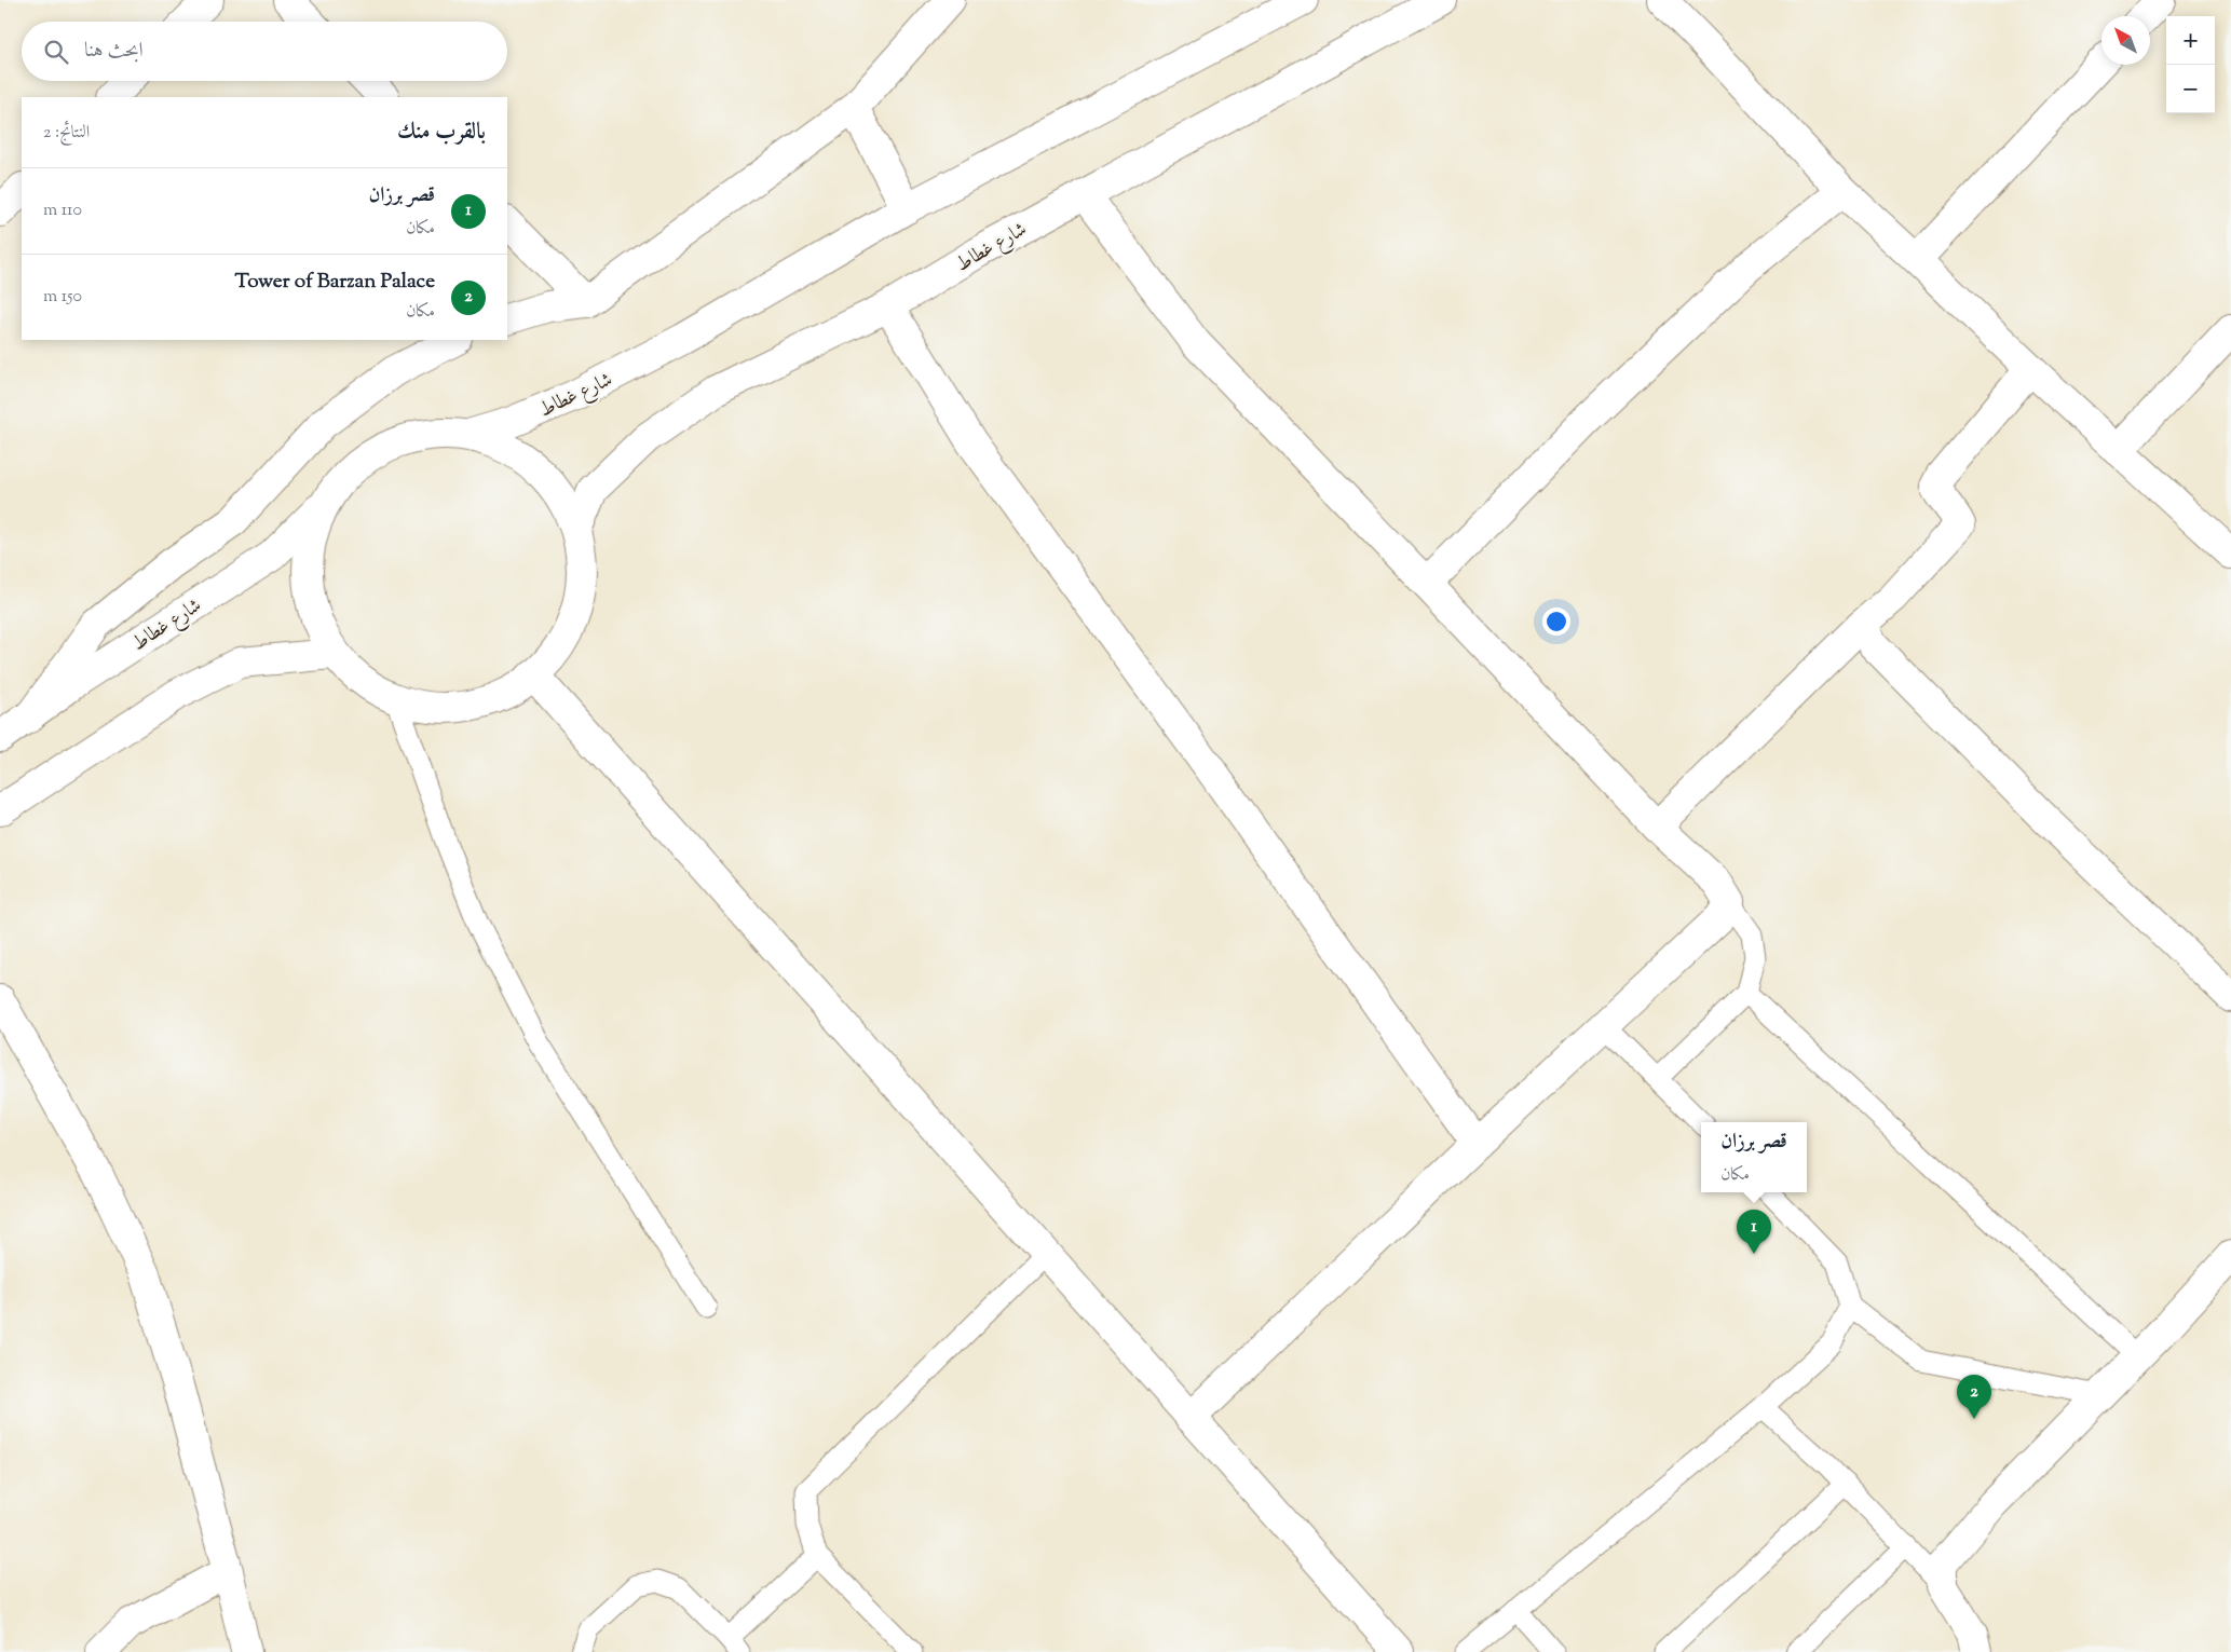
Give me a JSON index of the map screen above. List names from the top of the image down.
{
  "streets": {
    "street": ["شارع غطاط"]
  },
  "north": "top left",
  "page": {
    "map_buttons": ["+", "−"],
    "search": "ابحث هنا",
    "heading": ["بالقرب منك", "النتائج: 2"],
    "list": [
      {
        "mark": "1",
        "name": "قصر برزان",
        "note": "مكان",
        "value": "110 m"
      },
      {
        "mark": "2",
        "name": "Tower of Barzan Palace",
        "note": "مكان",
        "value": "150 m"
      }
    ],
    "popup": ["قصر برزان", "مكان"],
    "pins": ["1", "2"]
  }
}
